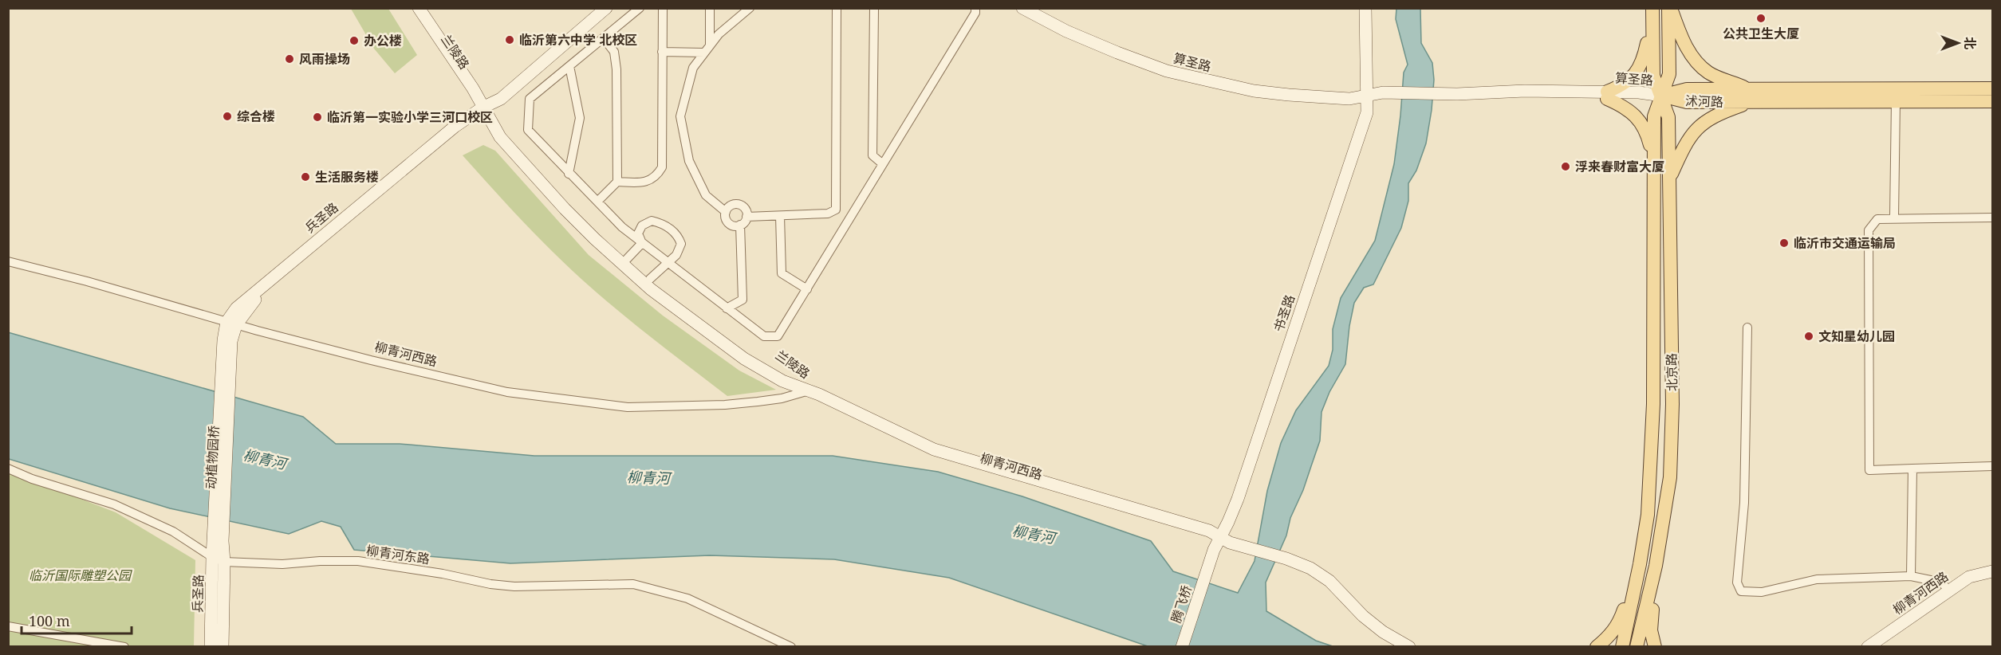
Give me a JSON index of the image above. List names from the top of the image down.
{
  "streets": {
    "main road": [
      "兰陵路",
      "算圣路",
      "沭河路",
      "兵圣路",
      "书圣路",
      "柳青河西路",
      "北京路",
      "动植物园桥",
      "腾飞桥"
    ],
    "street": ["柳青河东路"]
  },
  "crossings": [
    ["兰陵路", "兵圣路"],
    ["兰陵路", "柳青河西路"],
    ["算圣路", "沭河路"],
    ["算圣路", "书圣路"],
    ["算圣路", "北京路"],
    ["沭河路", "北京路"],
    ["兵圣路", "柳青河西路"],
    ["兵圣路", "动植物园桥"],
    ["兵圣路", "柳青河东路"],
    ["书圣路", "柳青河西路"],
    ["书圣路", "腾飞桥"]
  ],
  "water": ["柳青河"],
  "parks": ["临沂国际雕塑公园"],
  "places": [
    "公共卫生大厦",
    "临沂第六中学 北校区",
    "办公楼",
    "风雨操场",
    "综合楼",
    "临沂第一实验小学三河口校区",
    "浮来春财富大厦",
    "生活服务楼",
    "临沂市交通运输局",
    "文知星幼儿园"
  ],
  "scale_bar": "100 m",
  "north": "right"
}
